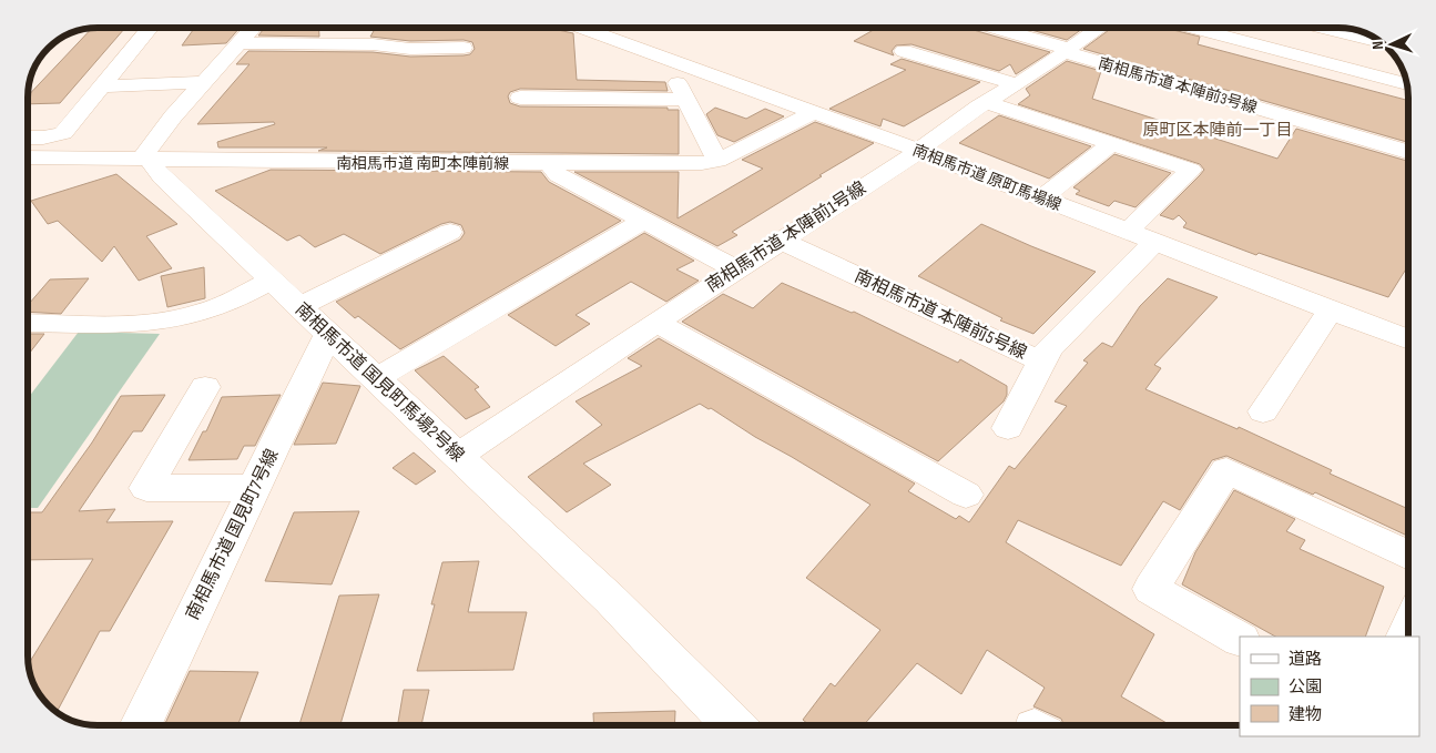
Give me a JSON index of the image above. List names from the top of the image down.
{
  "streets": {
    "street": [
      "南相馬市道 本陣前3号線",
      "南相馬市道 南町本陣前線",
      "南相馬市道 原町馬場線",
      "南相馬市道 本陣前1号線",
      "南相馬市道 本陣前5号線",
      "南相馬市道 国見町馬場2号線",
      "南相馬市道 国見町7号線"
    ]
  },
  "crossings": [
    ["南相馬市道 本陣前3号線", "南相馬市道 本陣前1号線"],
    ["南相馬市道 南町本陣前線", "南相馬市道 原町馬場線"],
    ["南相馬市道 南町本陣前線", "南相馬市道 国見町馬場2号線"],
    ["南相馬市道 原町馬場線", "南相馬市道 本陣前1号線"],
    ["南相馬市道 原町馬場線", "南相馬市道 本陣前5号線"],
    ["南相馬市道 本陣前1号線", "南相馬市道 本陣前5号線"],
    ["南相馬市道 本陣前1号線", "南相馬市道 国見町馬場2号線"],
    ["南相馬市道 国見町馬場2号線", "南相馬市道 国見町7号線"]
  ],
  "districts": ["原町区本陣前一丁目"],
  "legend": ["道路", "公園", "建物"],
  "north": "left"
}
